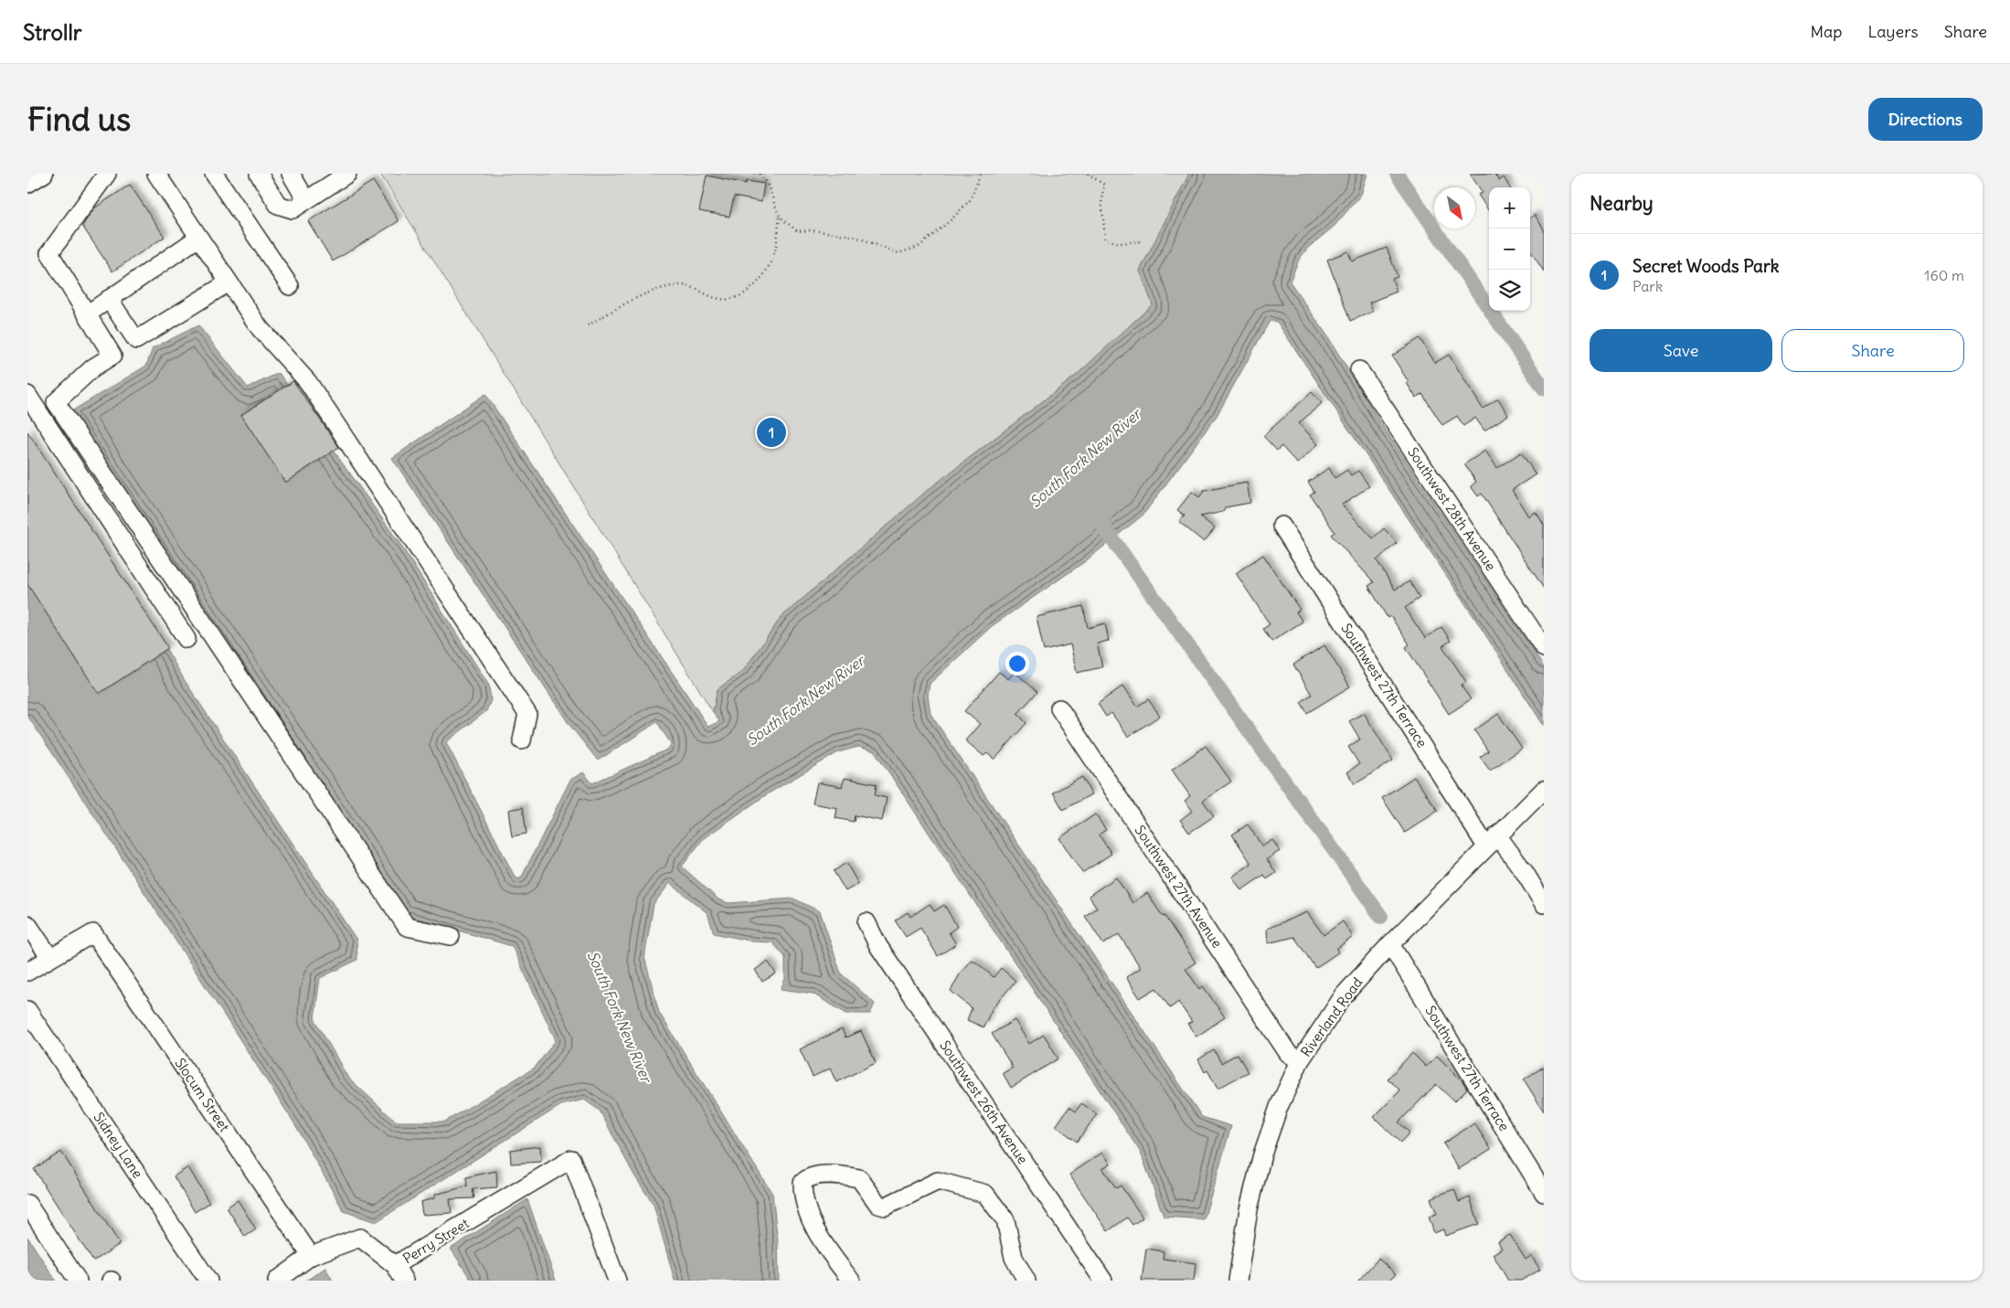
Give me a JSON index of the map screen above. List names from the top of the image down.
{
  "streets": {
    "street": [
      "Southwest 28th Avenue",
      "Southwest 27th Terrace",
      "Southwest 27th Avenue",
      "Riverland Road",
      "Slocum Street",
      "Southwest 26th Avenue",
      "Sidney Lane",
      "Perry Street"
    ]
  },
  "crossings": [
    ["Southwest 27th Terrace", "Riverland Road"],
    ["Southwest 27th Avenue", "Riverland Road"],
    ["Slocum Street", "Perry Street"]
  ],
  "water": ["South Fork New River"],
  "north": "bottom right",
  "page": {
    "header": "Strollr",
    "nav": ["Map", "Layers", "Share"],
    "buttons": [
      "Directions",
      ["Save", "Share"]
    ],
    "title": "Find us",
    "heading": "Nearby",
    "map_buttons": ["+", "−"],
    "list": [
      {
        "mark": "1",
        "name": "Secret Woods Park",
        "note": "Park",
        "value": "160 m"
      }
    ],
    "pins": "1"
  }
}
